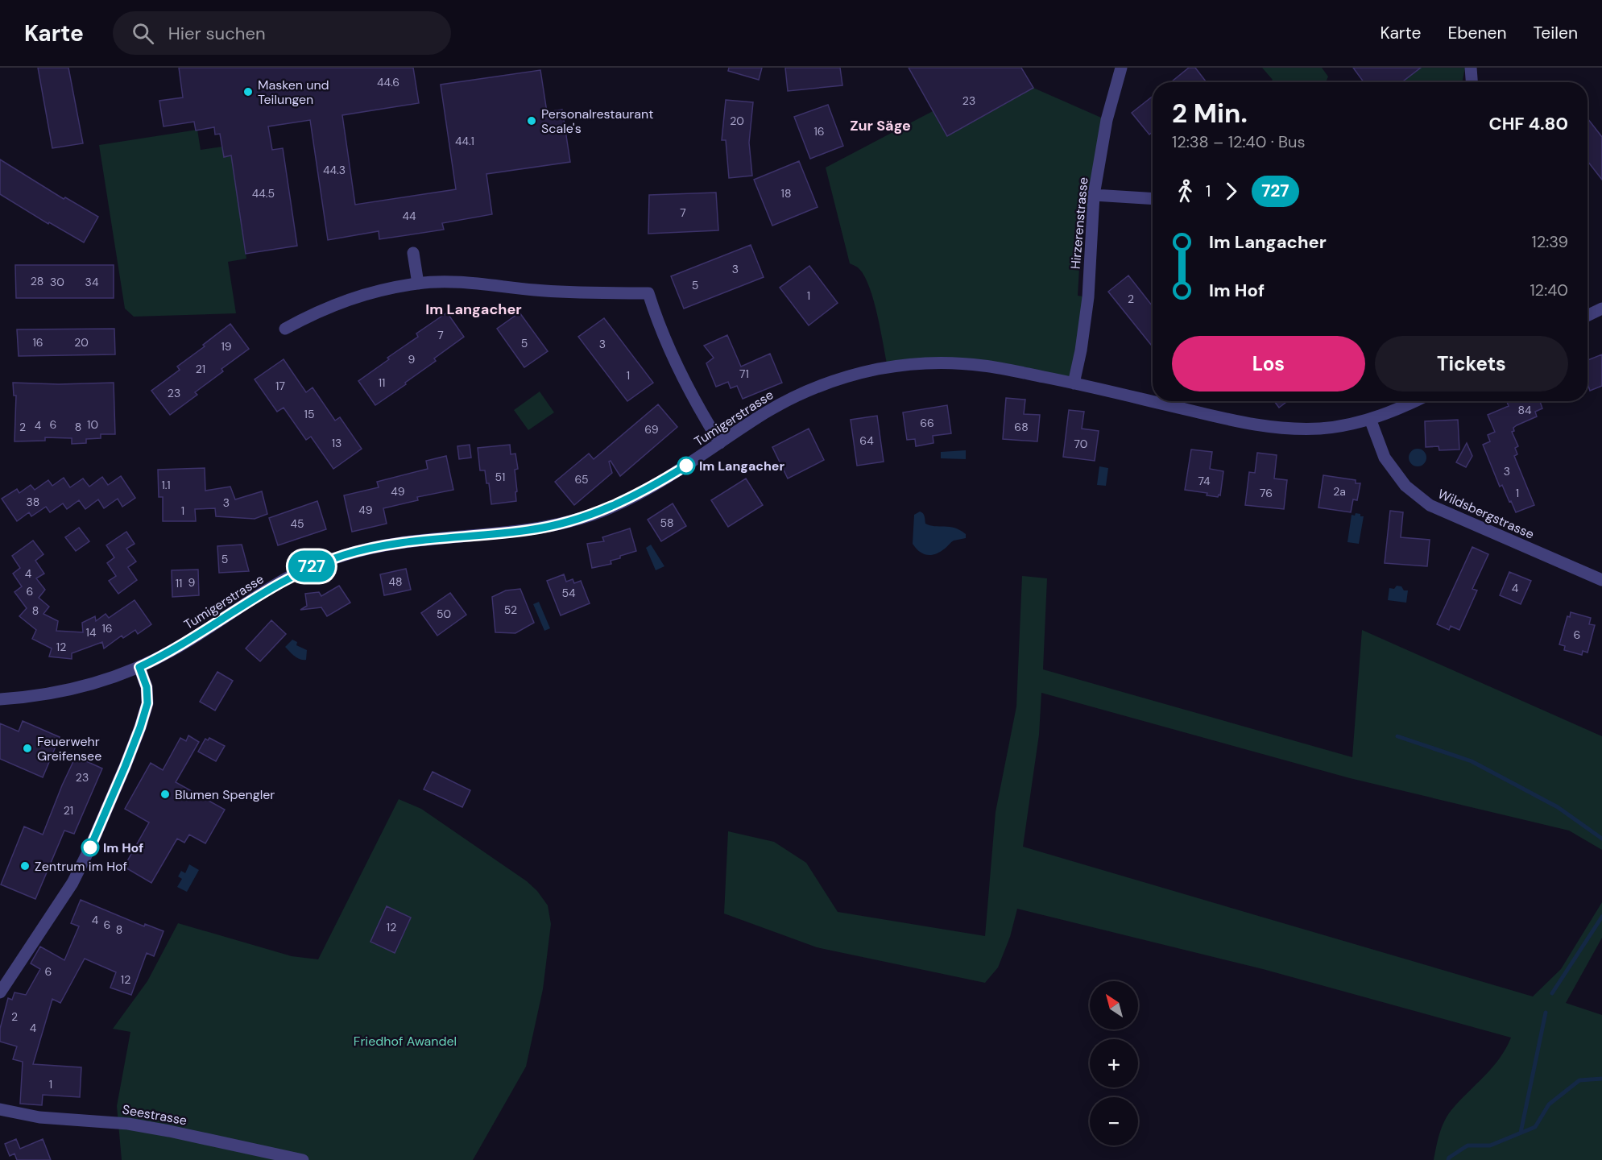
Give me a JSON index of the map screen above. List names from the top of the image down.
{
  "streets": {
    "street": [
      "Hirzerenstrasse",
      "Tumigerstrasse",
      "Wildsbergstrasse",
      "Seestrasse"
    ]
  },
  "crossings": [
    ["Hirzerenstrasse", "Tumigerstrasse"],
    ["Tumigerstrasse", "Wildsbergstrasse"]
  ],
  "districts": ["Zur Säge", "Im Langacher"],
  "parks": ["Friedhof Awandel"],
  "places": [
    "Masken und Teilungen",
    "Personalrestaurant Scale's",
    "Im Langacher",
    "Feuerwehr Greifensee",
    "Blumen Spengler",
    "Im Hof",
    "Zentrum im Hof"
  ],
  "lines": ["bus line 727"],
  "house_numbers": [
    "44.6",
    "23",
    "20",
    "16",
    "44.1",
    "44.3",
    "44.5",
    "18",
    "7",
    "44",
    "3",
    "28",
    "30",
    "34",
    "5",
    "1",
    "2",
    "7",
    "16",
    "20",
    "5",
    "3",
    "19",
    "9",
    "21",
    "71",
    "1",
    "11",
    "17",
    "23",
    "84",
    "15",
    "66",
    "6",
    "10",
    "4",
    "2",
    "8",
    "68",
    "69",
    "64",
    "13",
    "70",
    "3",
    "51",
    "65",
    "74",
    "1.1",
    "49",
    "2a",
    "76",
    "1",
    "38",
    "3",
    "49",
    "1",
    "58",
    "45",
    "5",
    "4",
    "48",
    "9",
    "11",
    "4",
    "6",
    "54",
    "52",
    "8",
    "50",
    "16",
    "14",
    "6",
    "12",
    "23",
    "21",
    "4",
    "6",
    "12",
    "8",
    "6",
    "12",
    "2",
    "4",
    "1"
  ],
  "north": "top left",
  "page": {
    "header": "Karte",
    "search": "Hier suchen",
    "nav": ["Karte", "Ebenen", "Teilen"],
    "on_map": "727",
    "heading": ["2 Min.", "12:38 – 12:40 · Bus", "CHF 4.80"],
    "legs": ["1", "727"],
    "list": [
      {
        "name": "Im Langacher",
        "value": "12:39"
      },
      {
        "name": "Im Hof",
        "value": "12:40"
      }
    ],
    "buttons": ["Los", "Tickets"],
    "map_buttons": ["+", "−"]
  }
}
